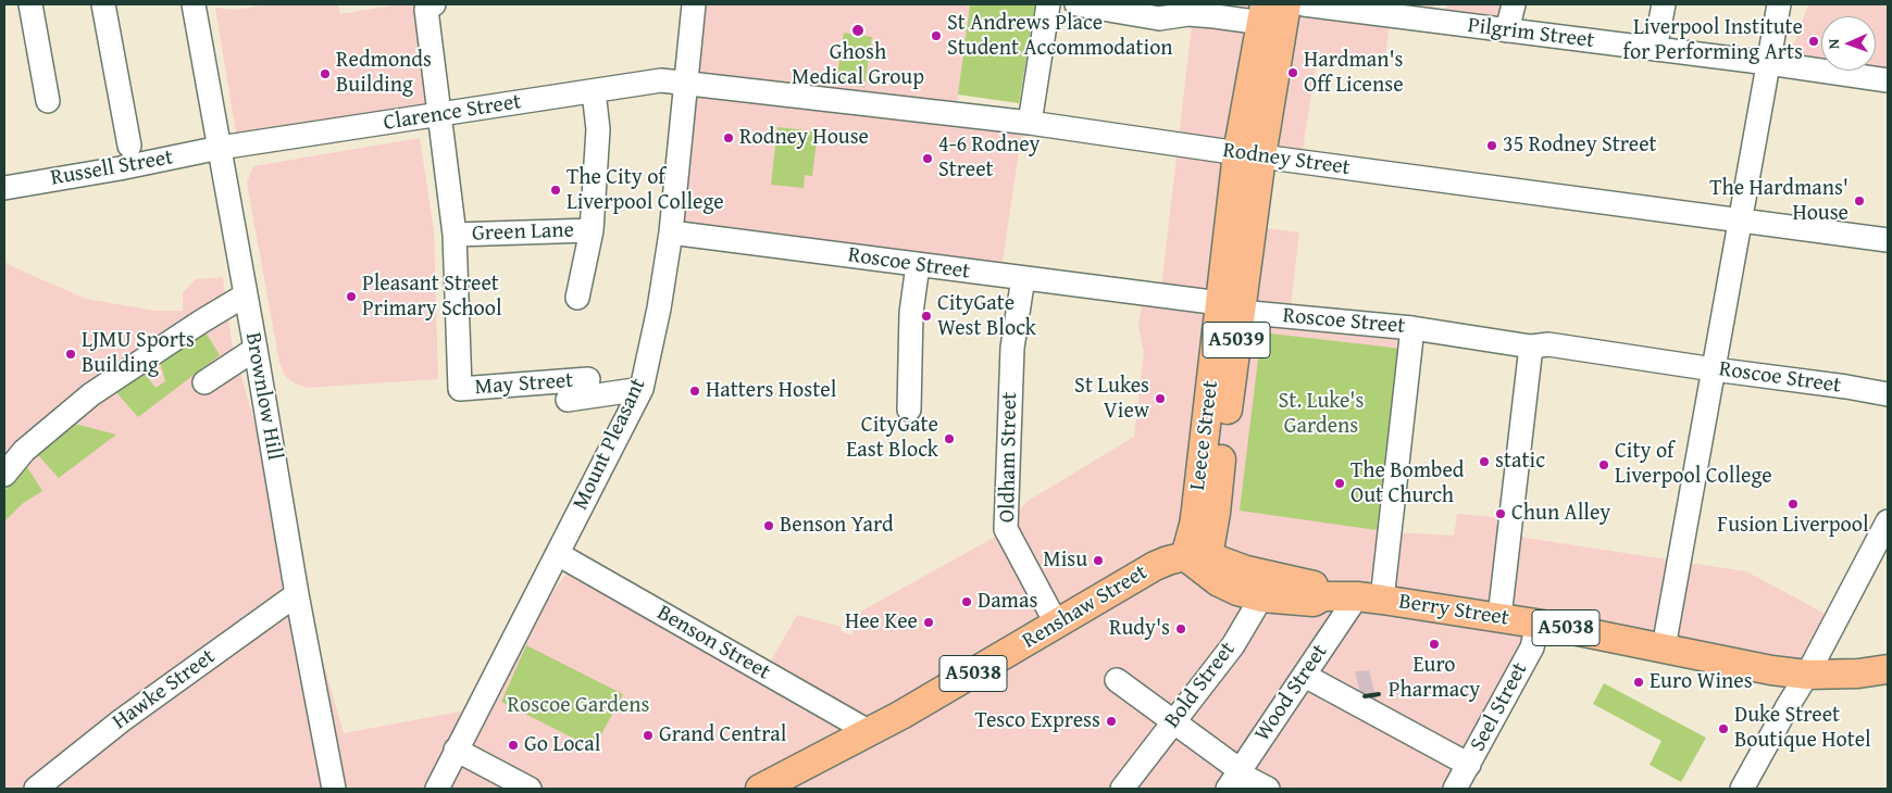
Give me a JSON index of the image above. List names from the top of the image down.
{
  "streets": {
    "main road": [
      "A5039",
      "Leece Street",
      "Renshaw Street",
      "Berry Street",
      "A5038"
    ],
    "street": [
      "Pilgrim Street",
      "Clarence Street",
      "Rodney Street",
      "Russell Street",
      "Green Lane",
      "Roscoe Street",
      "May Street",
      "Brownlow Hill",
      "Mount Pleasant",
      "Oldham Street",
      "Benson Street",
      "Bold Street",
      "Hawke Street",
      "Wood Street",
      "Seel Street"
    ]
  },
  "crossings": [
    ["Clarence Street", "Rodney Street"],
    ["Clarence Street", "Russell Street"],
    ["Clarence Street", "Green Lane"],
    ["Clarence Street", "Brownlow Hill"],
    ["Clarence Street", "Mount Pleasant"],
    ["Rodney Street", "A5039"],
    ["Rodney Street", "Leece Street"],
    ["Rodney Street", "Mount Pleasant"],
    ["Russell Street", "Brownlow Hill"],
    ["Green Lane", "May Street"],
    ["Roscoe Street", "Leece Street"],
    ["Roscoe Street", "Mount Pleasant"],
    ["Roscoe Street", "Oldham Street"],
    ["A5039", "Leece Street"],
    ["Brownlow Hill", "Hawke Street"],
    ["Leece Street", "Renshaw Street"],
    ["Leece Street", "Berry Street"],
    ["Mount Pleasant", "Benson Street"],
    ["Oldham Street", "Renshaw Street"],
    ["Renshaw Street", "Berry Street"],
    ["Renshaw Street", "Benson Street"],
    ["Berry Street", "A5038"],
    ["Berry Street", "Bold Street"],
    ["Berry Street", "Wood Street"],
    ["Berry Street", "Seel Street"]
  ],
  "parks": ["St. Luke's Gardens", "Roscoe Gardens"],
  "places": [
    "Ghosh Medical Group",
    "St Andrews Place Student Accommodation",
    "Liverpool Institute for Performing Arts",
    "Hardman's Off License",
    "Redmonds Building",
    "Rodney House",
    "35 Rodney Street",
    "4-6 Rodney Street",
    "The City of Liverpool College",
    "The Hardmans' House",
    "Pleasant Street Primary School",
    "CityGate West Block",
    "LJMU Sports Building",
    "Hatters Hostel",
    "St Lukes View",
    "CityGate East Block",
    "static",
    "City of Liverpool College",
    "The Bombed Out Church",
    "Fusion Liverpool",
    "Chun Alley",
    "Benson Yard",
    "Misu",
    "Damas",
    "Hee Kee",
    "Rudy's",
    "Euro Pharmacy",
    "Euro Wines",
    "Tesco Express",
    "Duke Street Boutique Hotel",
    "Grand Central",
    "Go Local"
  ],
  "north": "left"
}
